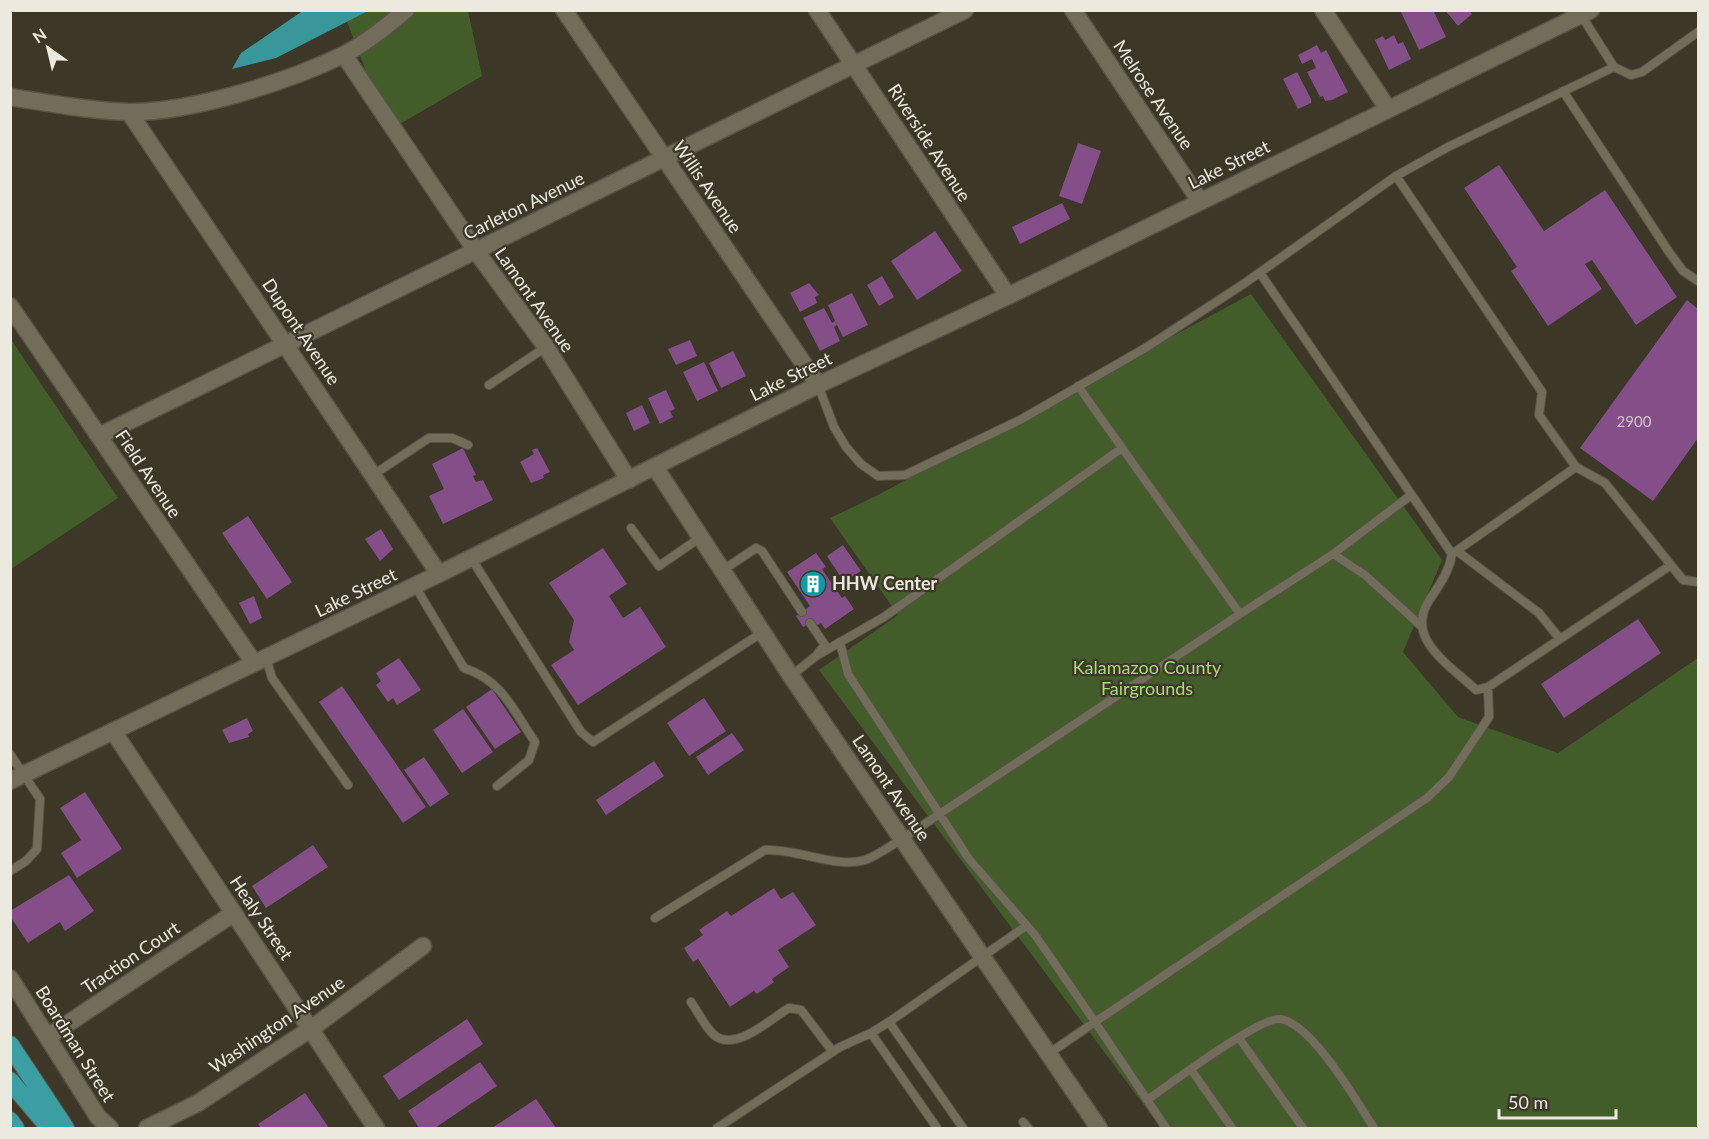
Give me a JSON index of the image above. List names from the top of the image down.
{
  "streets": {
    "street": [
      "Melrose Avenue",
      "Riverside Avenue",
      "Lake Street",
      "Willis Avenue",
      "Carleton Avenue",
      "Lamont Avenue",
      "Dupont Avenue",
      "Field Avenue",
      "Healy Street",
      "Traction Court",
      "Washington Avenue",
      "Boardman Street"
    ]
  },
  "crossings": [
    ["Melrose Avenue", "Lake Street"],
    ["Riverside Avenue", "Lake Street"],
    ["Riverside Avenue", "Carleton Avenue"],
    ["Lake Street", "Willis Avenue"],
    ["Lake Street", "Lamont Avenue"],
    ["Lake Street", "Dupont Avenue"],
    ["Lake Street", "Field Avenue"],
    ["Lake Street", "Healy Street"],
    ["Willis Avenue", "Carleton Avenue"],
    ["Carleton Avenue", "Lamont Avenue"],
    ["Carleton Avenue", "Dupont Avenue"],
    ["Carleton Avenue", "Field Avenue"],
    ["Healy Street", "Traction Court"],
    ["Healy Street", "Washington Avenue"],
    ["Traction Court", "Boardman Street"]
  ],
  "parks": ["Kalamazoo County Fairgrounds"],
  "places": {
    "building": ["HHW Center"]
  },
  "house_numbers": ["2900"],
  "scale_bar": "50 m",
  "north": "top left"
}
